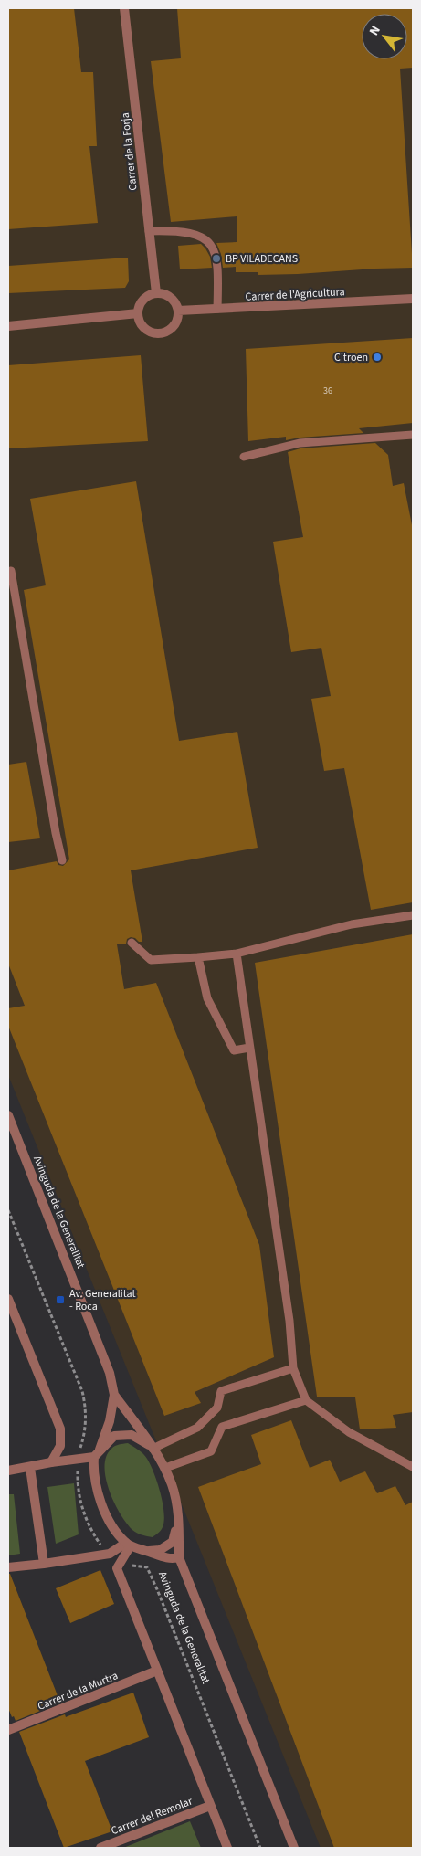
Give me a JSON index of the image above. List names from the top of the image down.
{
  "streets": {
    "street": [
      "Carrer de la Forja",
      "Carrer de l'Agricultura",
      "Avinguda de la Generalitat",
      "Carrer de la Murtra",
      "Carrer del Remolar"
    ]
  },
  "crossings": [
    ["Carrer de la Forja", "Carrer de l'Agricultura"]
  ],
  "places": {
    "other": ["BP VILADECANS", "Citroen"],
    "transit": ["Av. Generalitat - Roca"]
  },
  "house_numbers": ["36"],
  "north": "top left"
}
